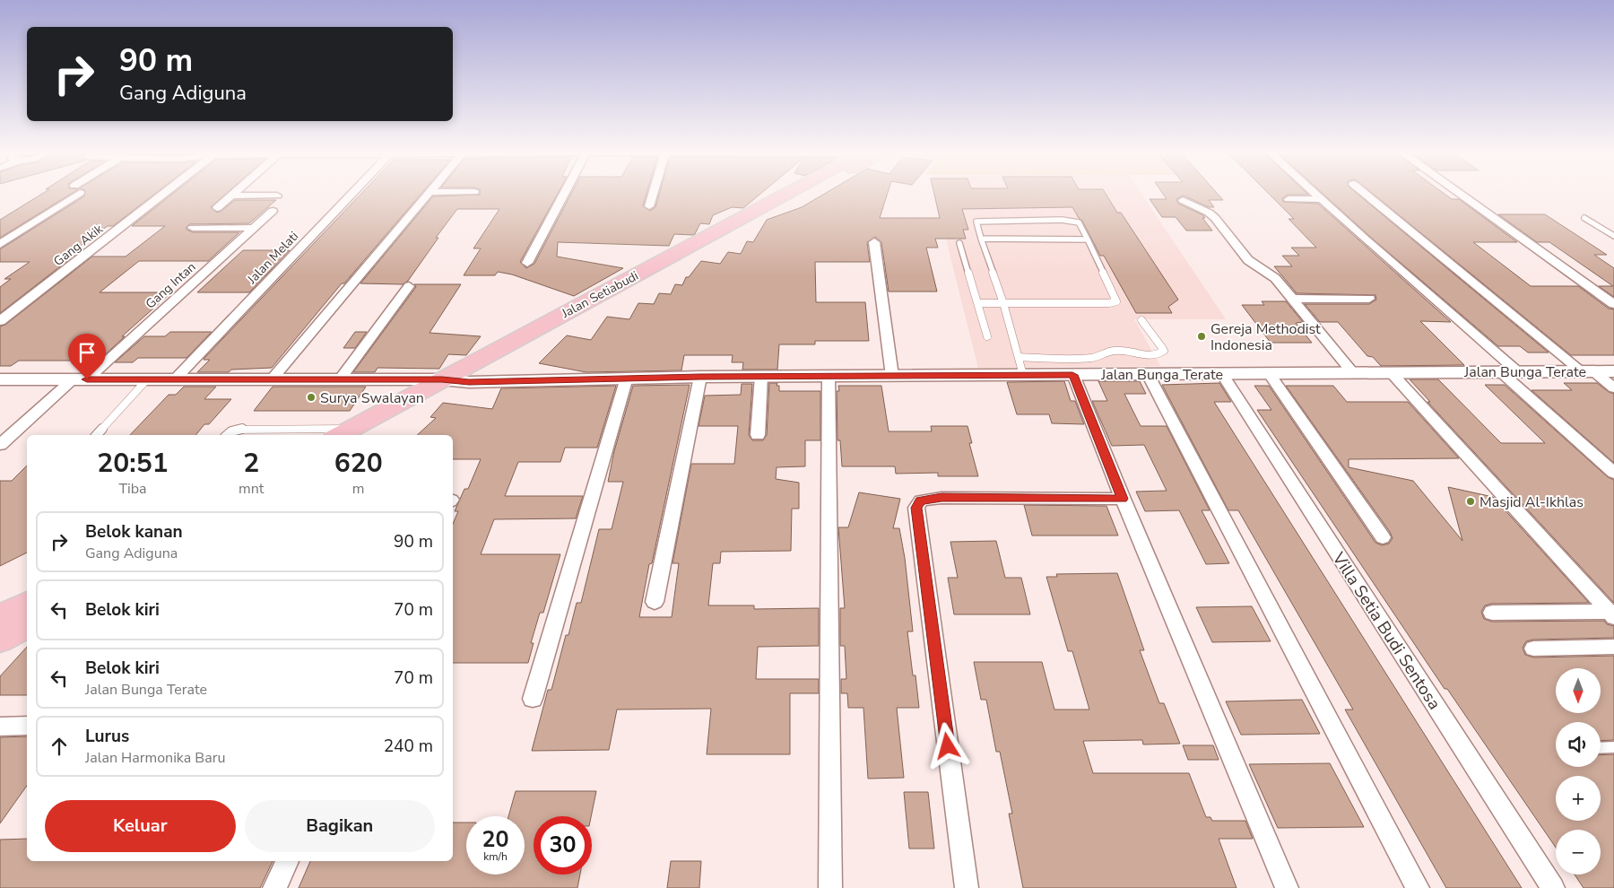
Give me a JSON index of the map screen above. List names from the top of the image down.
{
  "streets": {
    "main road": ["Jalan Setiabudi"],
    "street": [
      "Gang Akik",
      "Jalan Melati",
      "Gang Intan",
      "Jalan Bunga Terate",
      "Villa Setia Budi Sentosa"
    ]
  },
  "crossings": [
    ["Jalan Melati", "Jalan Bunga Terate"],
    ["Gang Intan", "Jalan Bunga Terate"],
    ["Jalan Setiabudi", "Jalan Bunga Terate"],
    ["Jalan Bunga Terate", "Villa Setia Budi Sentosa"]
  ],
  "places": ["Gereja Methodist Indonesia", "Surya Swalayan", "Masjid Al-Ikhlas"],
  "north": "bottom",
  "page": {
    "turn": ["90 m", "Gang Adiguna"],
    "eta": [
      "20:51",
      "Tiba",
      "2",
      "mnt",
      "620",
      "m"
    ],
    "list": [
      {
        "name": "Belok kanan",
        "note": "Gang Adiguna",
        "value": "90 m"
      },
      {
        "name": "Belok kiri",
        "value": "70 m"
      },
      {
        "name": "Belok kiri",
        "note": "Jalan Bunga Terate",
        "value": "70 m"
      },
      {
        "name": "Lurus",
        "note": "Jalan Harmonika Baru",
        "value": "240 m"
      }
    ],
    "map_buttons": ["+", "−"],
    "buttons": ["Keluar", "Bagikan"],
    "speed": "20 km/h",
    "limit": "30"
  }
}
